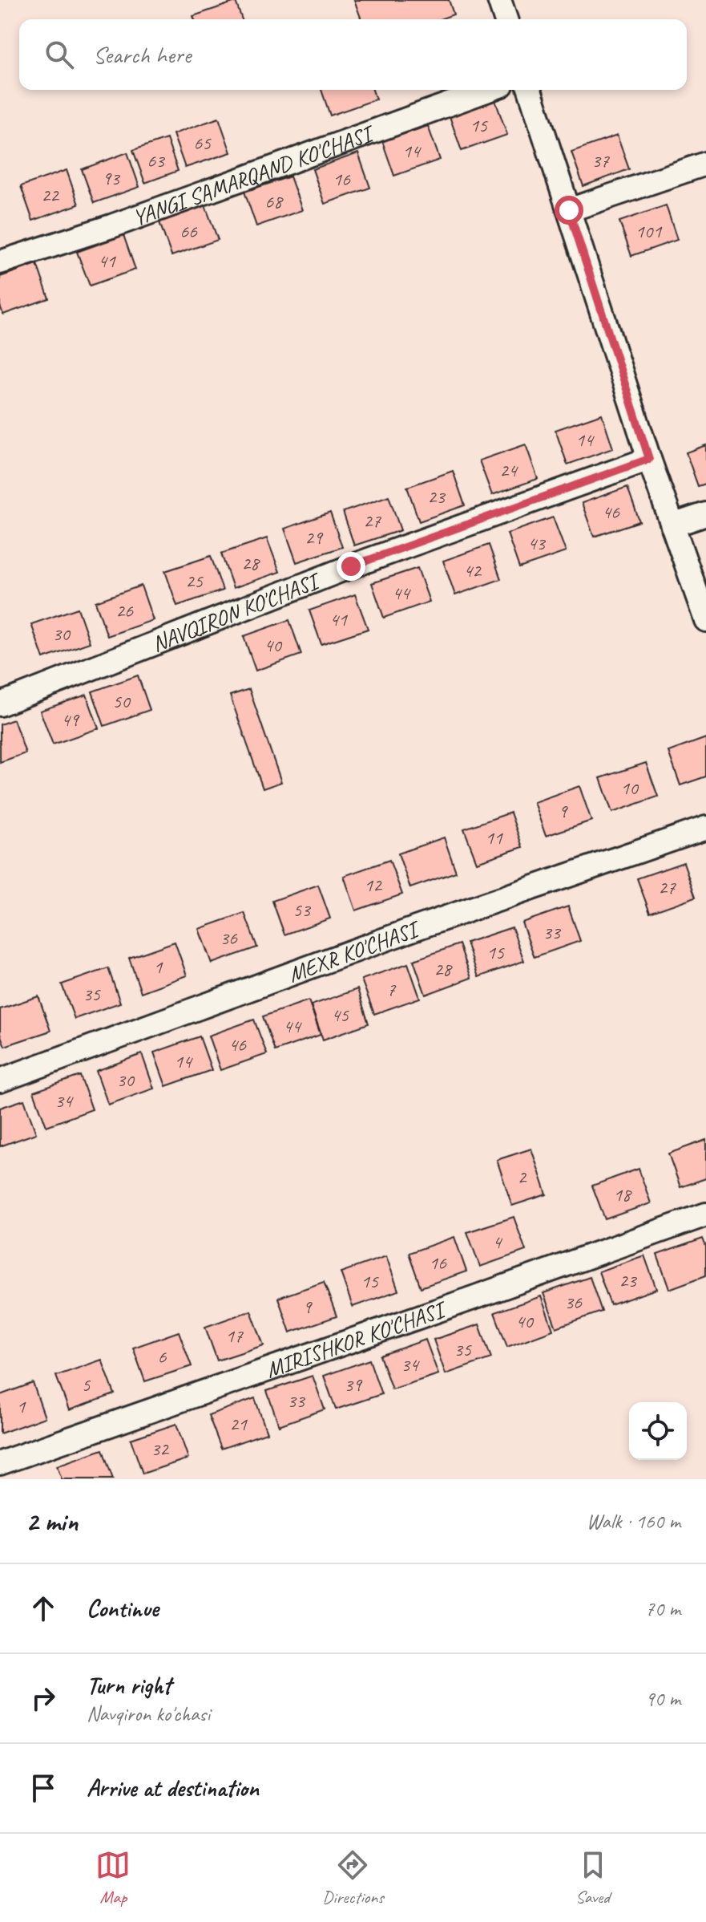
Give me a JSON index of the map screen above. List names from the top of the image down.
{
  "streets": {
    "street": [
      "YANGI SAMARQAND KO'CHASI",
      "NAVQIRON KO'CHASI",
      "MEXR KO'CHASI",
      "MIRISHKOR KO'CHASI"
    ]
  },
  "house_numbers": [
    "15",
    "65",
    "14",
    "63",
    "37",
    "93",
    "16",
    "22",
    "68",
    "66",
    "101",
    "41",
    "14",
    "24",
    "23",
    "46",
    "27",
    "29",
    "43",
    "28",
    "42",
    "25",
    "44",
    "26",
    "41",
    "30",
    "40",
    "50",
    "49",
    "10",
    "9",
    "11",
    "12",
    "27",
    "53",
    "33",
    "36",
    "15",
    "1",
    "28",
    "7",
    "35",
    "45",
    "44",
    "46",
    "14",
    "30",
    "34",
    "2",
    "18",
    "4",
    "16",
    "23",
    "15",
    "36",
    "9",
    "40",
    "17",
    "35",
    "6",
    "34",
    "5",
    "39",
    "33",
    "1",
    "21",
    "32"
  ],
  "page": {
    "search": "Search here",
    "heading": ["2 min", "Walk · 160 m"],
    "list": [
      ["Continue", "70 m"],
      ["Turn right", "Navqiron ko'chasi", "90 m"],
      "Arrive at destination"
    ],
    "nav": ["Map", "Directions", "Saved"]
  }
}
